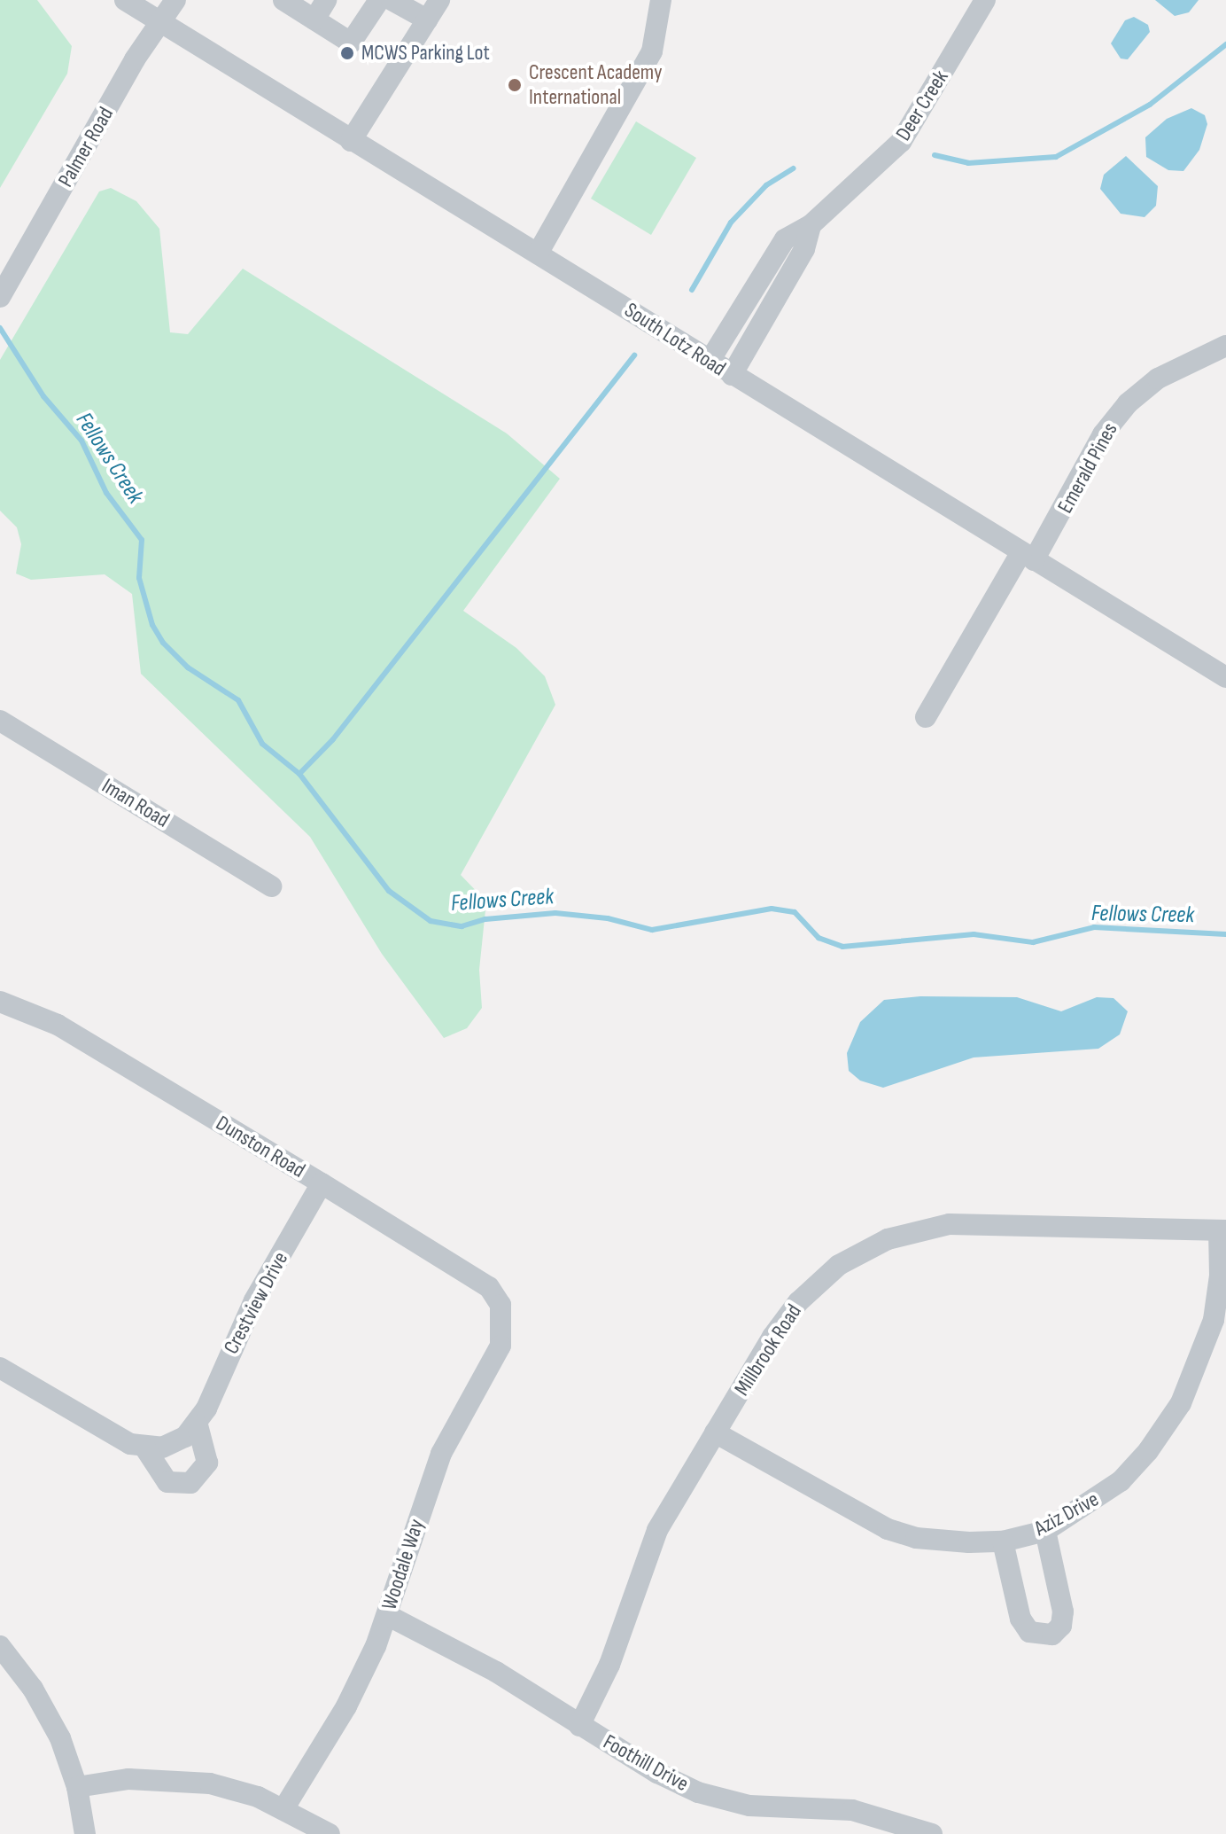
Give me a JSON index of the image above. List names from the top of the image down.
{
  "streets": {
    "street": [
      "Deer Creek",
      "Palmer Road",
      "South Lotz Road",
      "Emerald Pines",
      "Iman Road",
      "Dunston Road",
      "Crestview Drive",
      "Millbrook Road",
      "Aziz Drive",
      "Woodale Way",
      "Foothill Drive"
    ]
  },
  "crossings": [
    ["Deer Creek", "South Lotz Road"],
    ["Palmer Road", "South Lotz Road"],
    ["South Lotz Road", "Emerald Pines"],
    ["Dunston Road", "Crestview Drive"],
    ["Dunston Road", "Woodale Way"],
    ["Millbrook Road", "Aziz Drive"],
    ["Millbrook Road", "Foothill Drive"],
    ["Woodale Way", "Foothill Drive"]
  ],
  "water": ["Fellows Creek"],
  "places": ["MCWS Parking Lot", "Crescent Academy International"]
}
